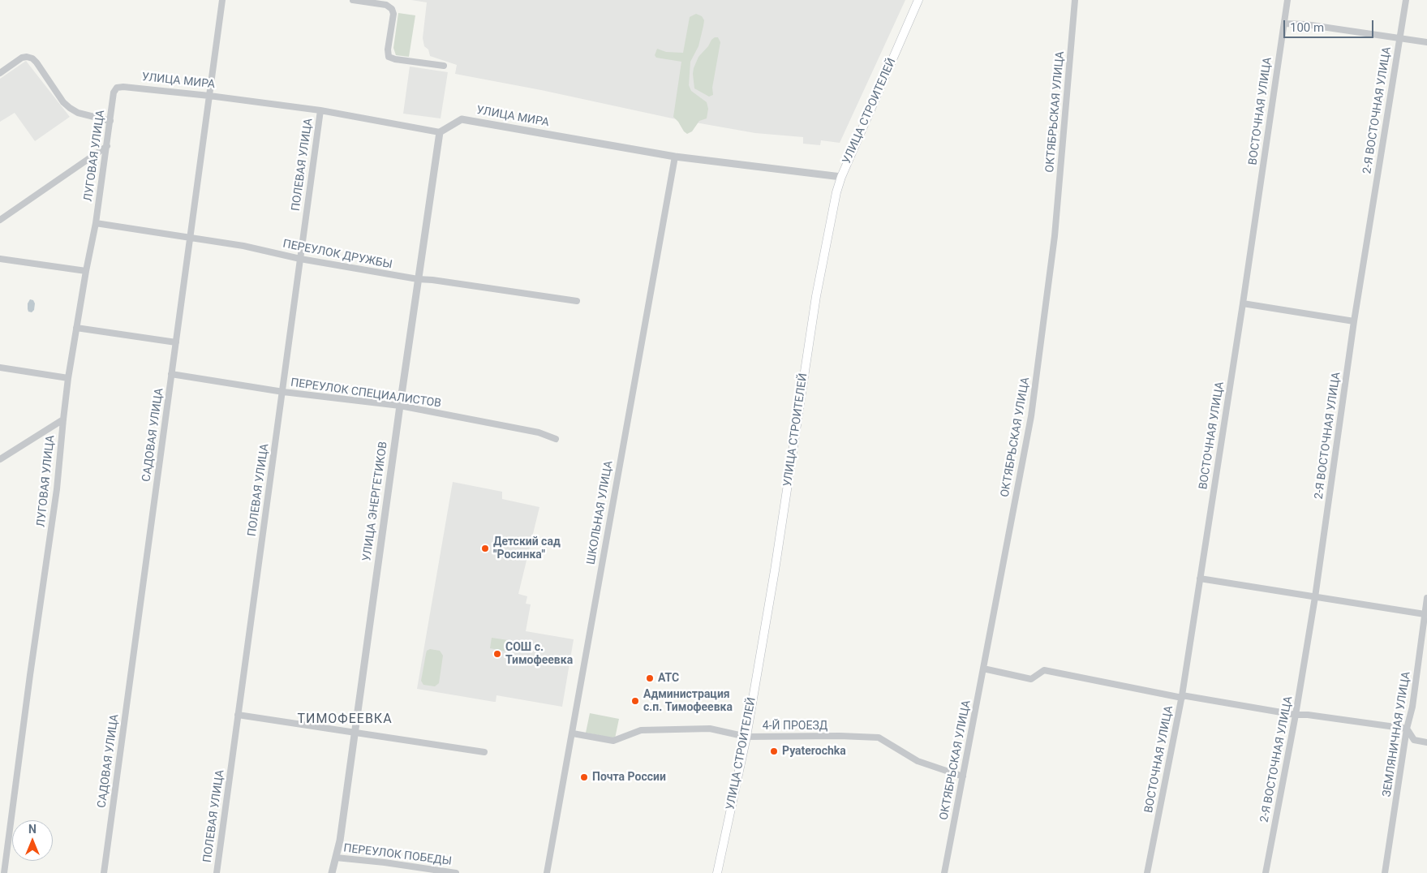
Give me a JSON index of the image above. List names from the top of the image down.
{
  "streets": {
    "main road": ["УЛИЦА СТРОИТЕЛЕЙ"],
    "street": [
      "УЛИЦА МИРА",
      "2-Я ВОСТОЧНАЯ УЛИЦА",
      "ВОСТОЧНАЯ УЛИЦА",
      "ОКТЯБРЬСКАЯ УЛИЦА",
      "ЛУГОВАЯ УЛИЦА",
      "ПОЛЕВАЯ УЛИЦА",
      "ПЕРЕУЛОК ДРУЖБЫ",
      "ПЕРЕУЛОК СПЕЦИАЛИСТОВ",
      "САДОВАЯ УЛИЦА",
      "УЛИЦА ЭНЕРГЕТИКОВ",
      "ШКОЛЬНАЯ УЛИЦА",
      "4-Й ПРОЕЗД",
      "ЗЕМЛЯНИЧНАЯ УЛИЦА",
      "ПЕРЕУЛОК ПОБЕДЫ"
    ]
  },
  "crossings": [
    ["УЛИЦА МИРА", "УЛИЦА СТРОИТЕЛЕЙ"],
    ["УЛИЦА МИРА", "ЛУГОВАЯ УЛИЦА"],
    ["УЛИЦА МИРА", "ПОЛЕВАЯ УЛИЦА"],
    ["УЛИЦА МИРА", "САДОВАЯ УЛИЦА"],
    ["УЛИЦА МИРА", "УЛИЦА ЭНЕРГЕТИКОВ"],
    ["УЛИЦА МИРА", "ШКОЛЬНАЯ УЛИЦА"],
    ["УЛИЦА СТРОИТЕЛЕЙ", "4-Й ПРОЕЗД"],
    ["ОКТЯБРЬСКАЯ УЛИЦА", "4-Й ПРОЕЗД"],
    ["ЛУГОВАЯ УЛИЦА", "ПЕРЕУЛОК ДРУЖБЫ"],
    ["ПОЛЕВАЯ УЛИЦА", "ПЕРЕУЛОК ДРУЖБЫ"],
    ["ПОЛЕВАЯ УЛИЦА", "ПЕРЕУЛОК СПЕЦИАЛИСТОВ"],
    ["ПЕРЕУЛОК ДРУЖБЫ", "САДОВАЯ УЛИЦА"],
    ["ПЕРЕУЛОК ДРУЖБЫ", "УЛИЦА ЭНЕРГЕТИКОВ"],
    ["ПЕРЕУЛОК СПЕЦИАЛИСТОВ", "САДОВАЯ УЛИЦА"],
    ["ПЕРЕУЛОК СПЕЦИАЛИСТОВ", "УЛИЦА ЭНЕРГЕТИКОВ"],
    ["УЛИЦА ЭНЕРГЕТИКОВ", "ПЕРЕУЛОК ПОБЕДЫ"],
    ["ШКОЛЬНАЯ УЛИЦА", "4-Й ПРОЕЗД"]
  ],
  "districts": ["ТИМОФЕЕВКА"],
  "places": [
    "Детский сад \"Росинка\"",
    "СОШ с. Тимофеевка",
    "АТС",
    "Администрация с.п. Тимофеевка",
    "Pyaterochka",
    "Почта России"
  ],
  "scale_bar": "100 m",
  "north": "top"
}
